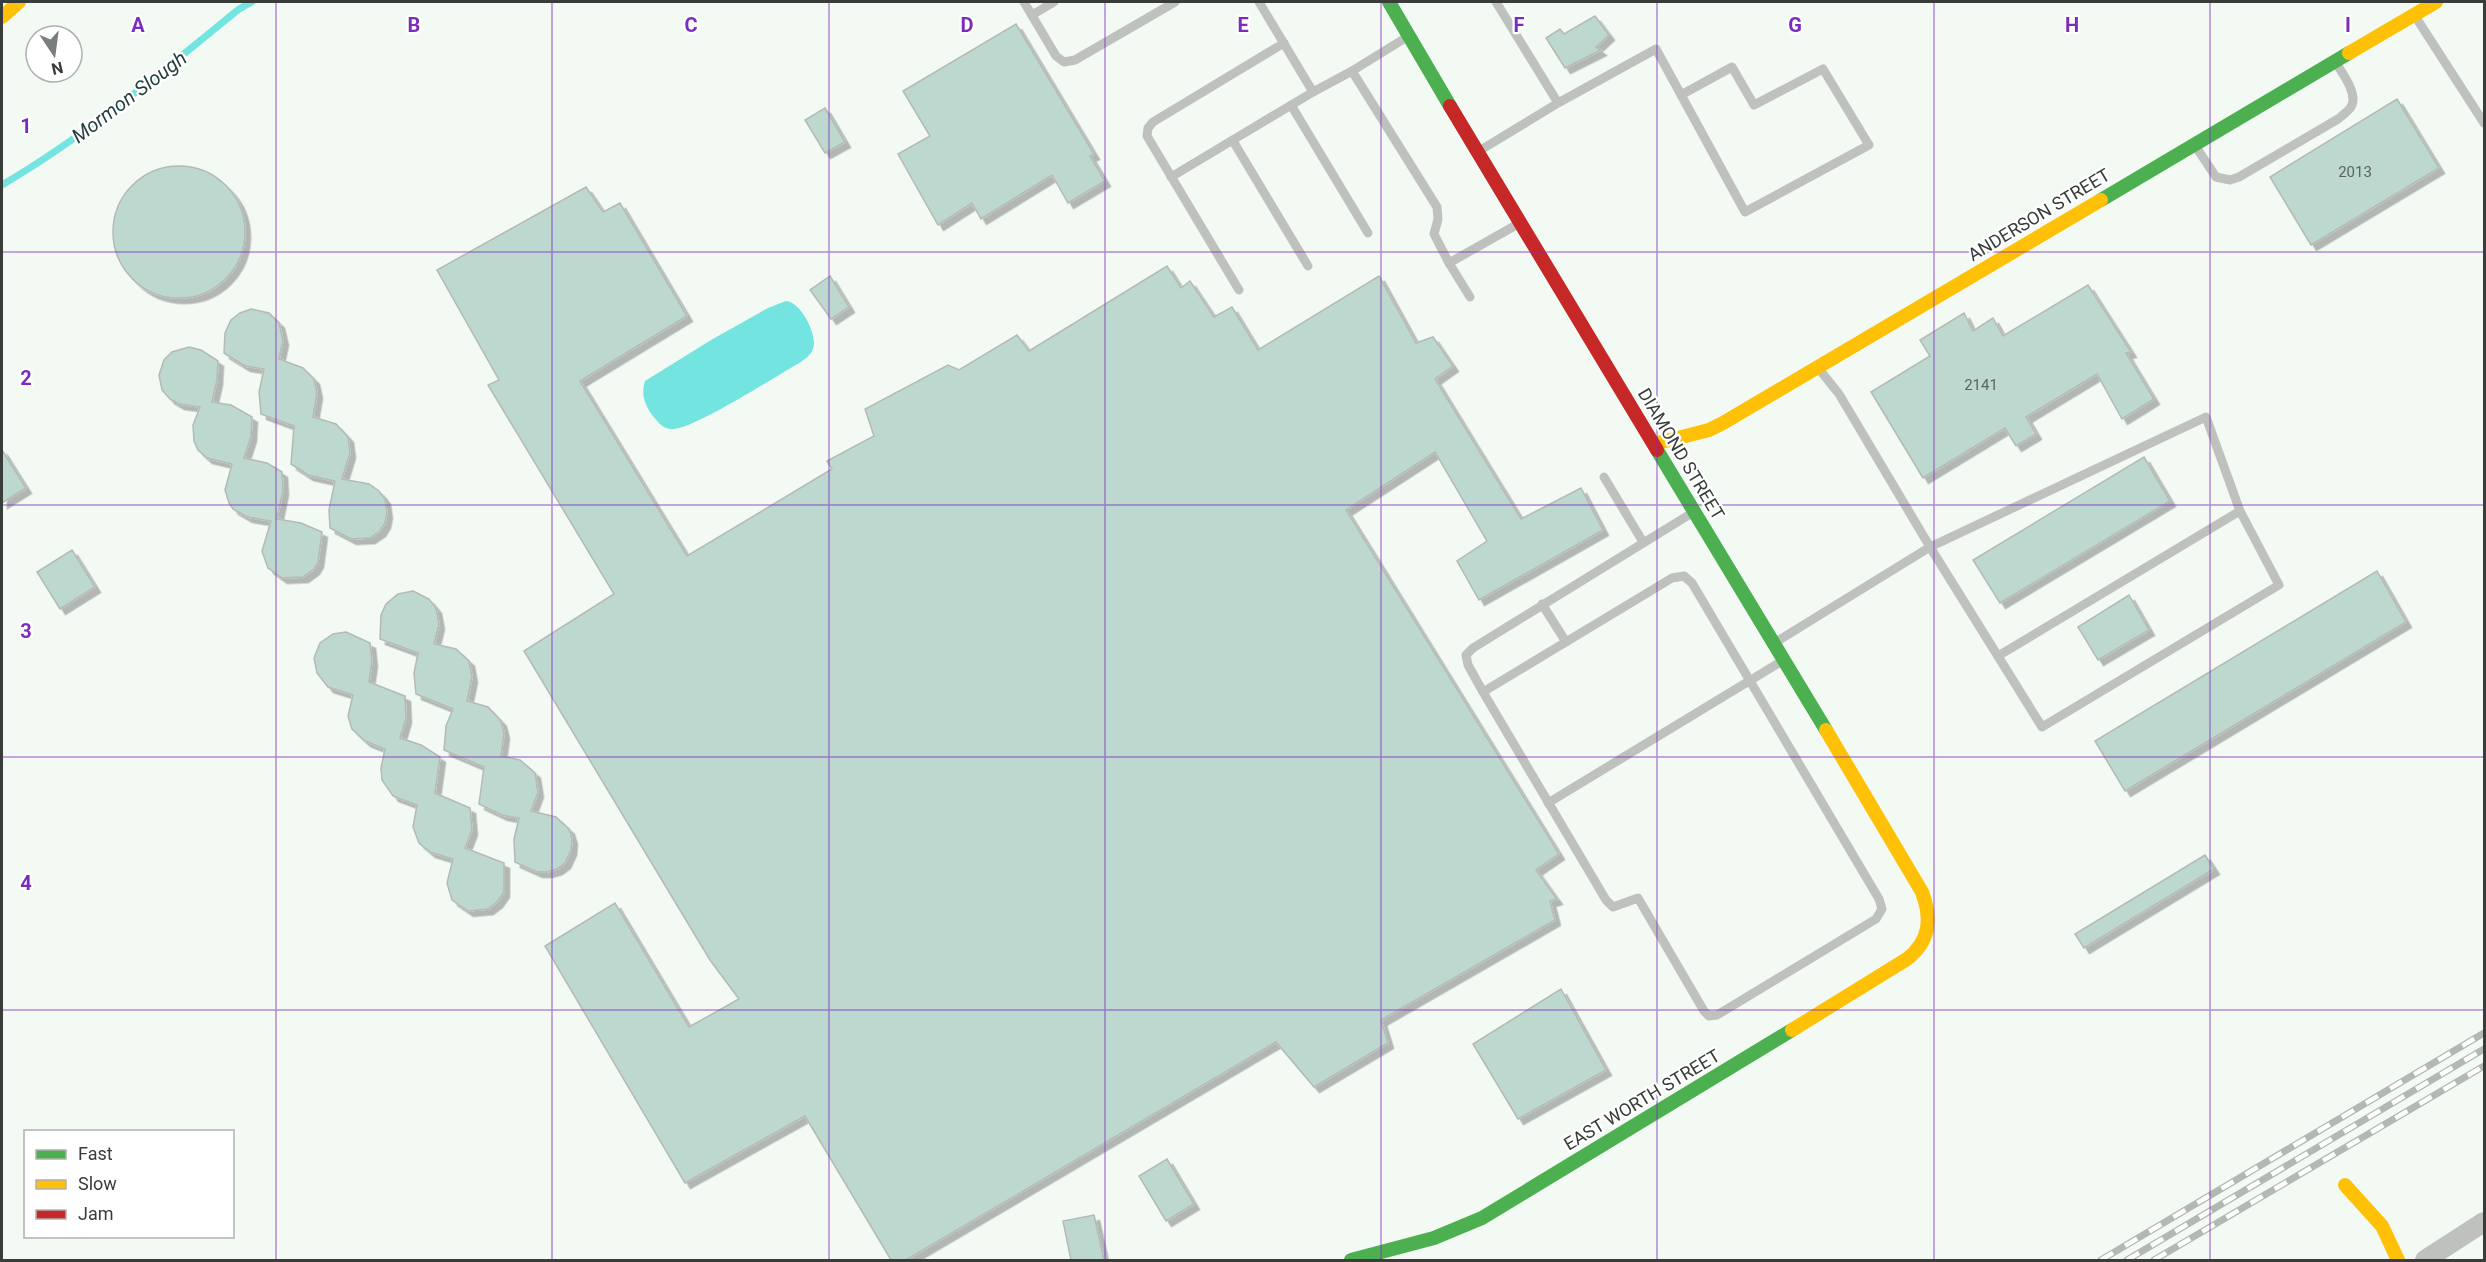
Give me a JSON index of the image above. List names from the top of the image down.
{
  "streets": {
    "street": ["ANDERSON STREET", "DIAMOND STREET", "EAST WORTH STREET"]
  },
  "crossings": [
    ["ANDERSON STREET", "DIAMOND STREET"],
    ["DIAMOND STREET", "EAST WORTH STREET"]
  ],
  "water": ["Mormon Slough"],
  "house_numbers": ["2013", "2141"],
  "legend": ["Fast", "Slow", "Jam"],
  "north": "bottom",
  "grid": {
    "columns": [
      "A",
      "B",
      "C",
      "D",
      "E",
      "F",
      "G",
      "H",
      "I"
    ],
    "rows": [
      "1",
      "2",
      "3",
      "4"
    ]
  }
}
